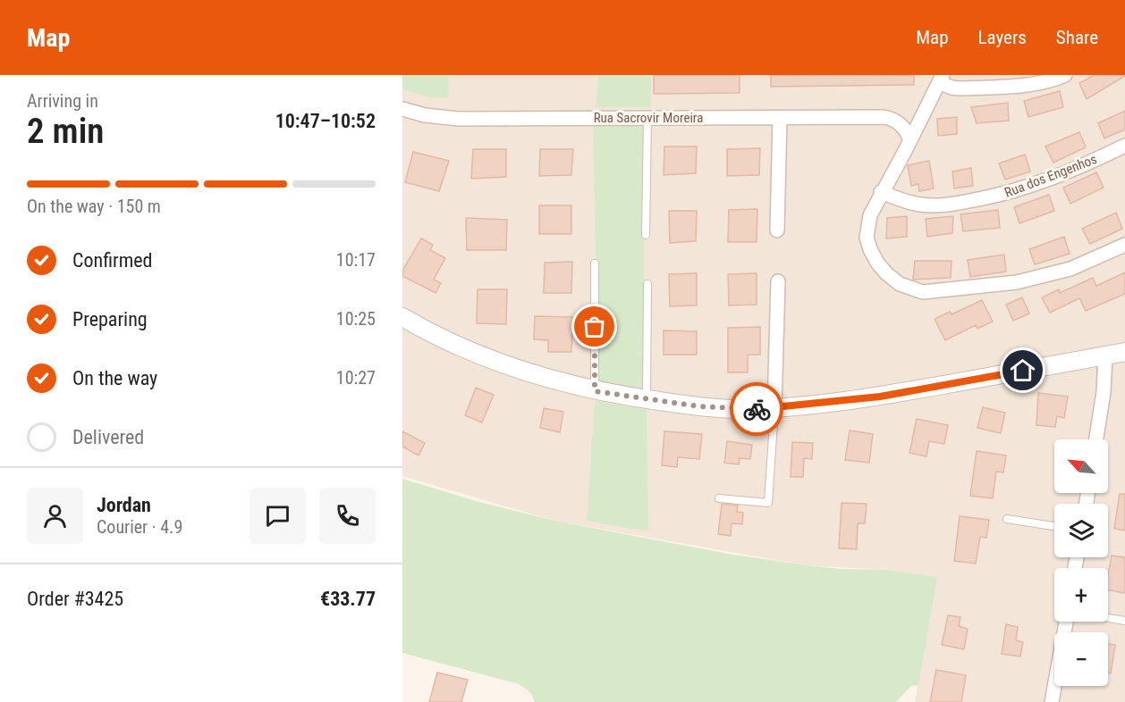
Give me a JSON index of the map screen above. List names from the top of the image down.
{
  "streets": {
    "street": ["Rua Sacrovir Moreira", "Rua dos Engenhos"]
  },
  "north": "top left",
  "page": {
    "header": "Map",
    "nav": ["Map", "Layers", "Share"],
    "heading": ["2 min", "Arriving in", "10:47–10:52"],
    "panel": [
      "Jordan",
      "Courier · 4.9",
      "Order #3425",
      "€33.77"
    ],
    "bar": "On the way · 150 m",
    "list": [
      ["Confirmed", "10:17"],
      ["Preparing", "10:25"],
      ["On the way", "10:27"],
      "Delivered"
    ],
    "map_buttons": ["+", "−"]
  }
}
